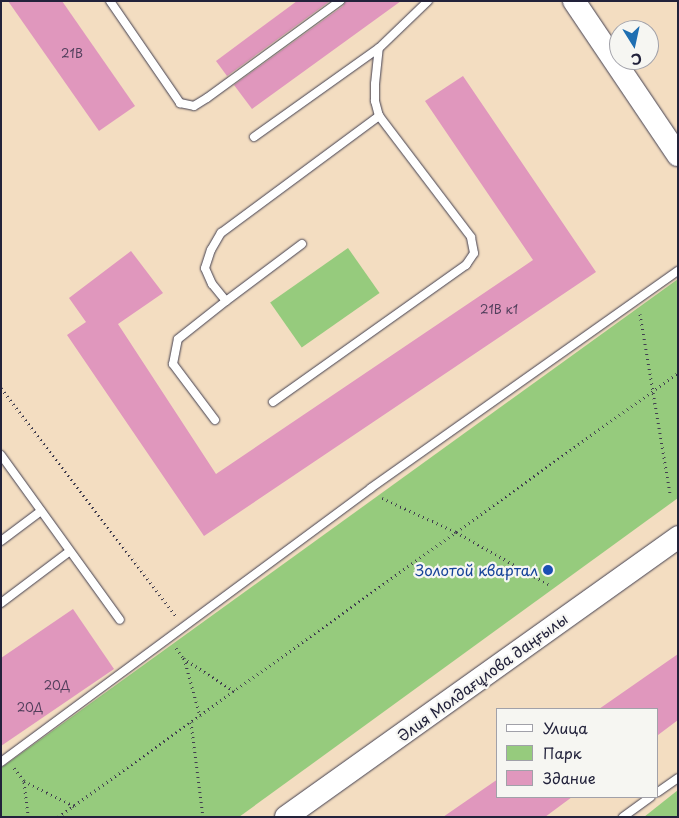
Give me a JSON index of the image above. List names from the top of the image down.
{
  "streets": {
    "main road": ["Әлия Молдағұлова даңғылы"]
  },
  "places": ["Золотой квартал"],
  "house_numbers": [
    "21В",
    "21В к1",
    "20Д",
    "20Д"
  ],
  "legend": ["Улица", "Парк", "Здание"],
  "north": "bottom"
}
